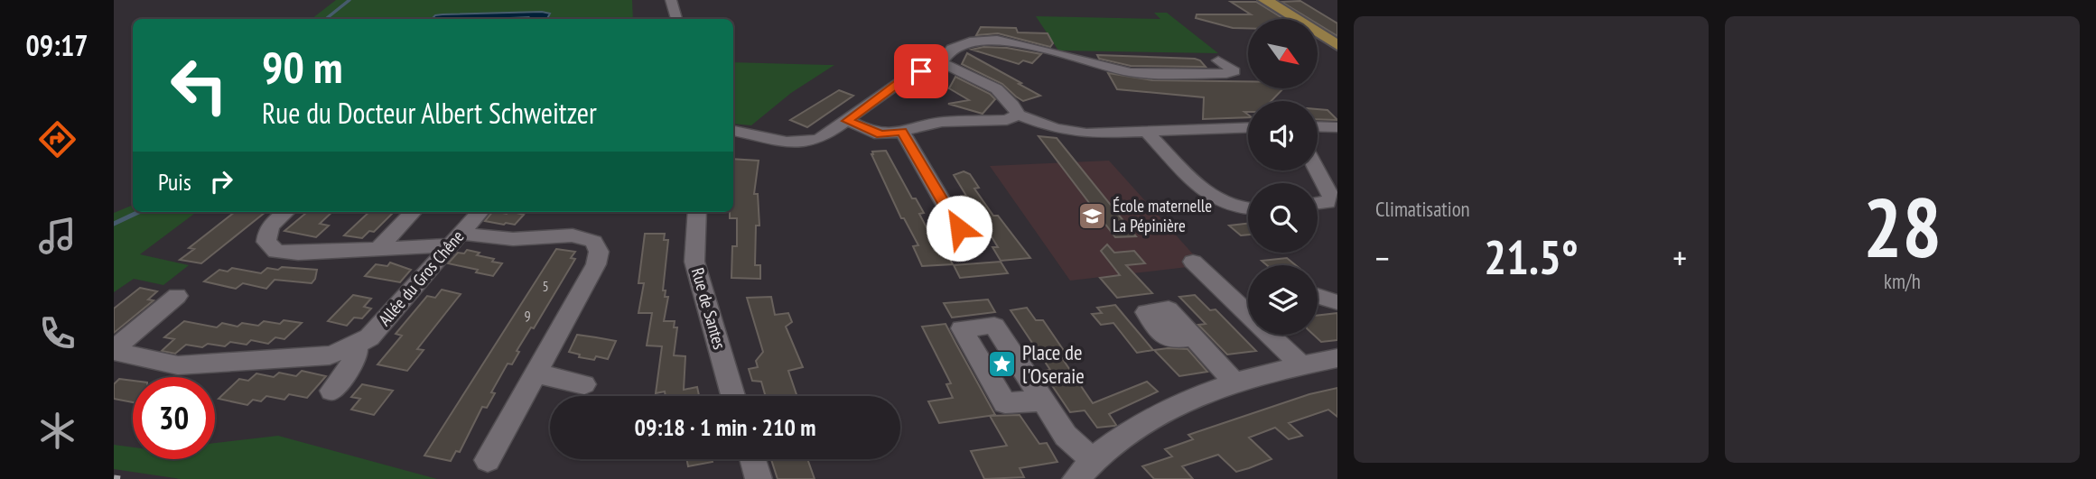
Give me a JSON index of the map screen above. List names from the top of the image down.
{
  "streets": {
    "street": ["Allée du Gros Chêne", "Rue de Santes"]
  },
  "places": {
    "school or university": ["École maternelle La Pépinière"],
    "place": ["Place de l'Oseraie"]
  },
  "house_numbers": ["5", "9"],
  "north": "bottom right",
  "page": {
    "tabs": "09:17",
    "tile": [
      "Climatisation",
      ["28", "km/h"]
    ],
    "turn": ["90 m", "Rue du Docteur Albert Schweitzer"],
    "then": "Puis",
    "heat": ["−", "21.5°", "+"],
    "limit": "30",
    "trip": "09:18 · 1 min · 210 m"
  }
}
